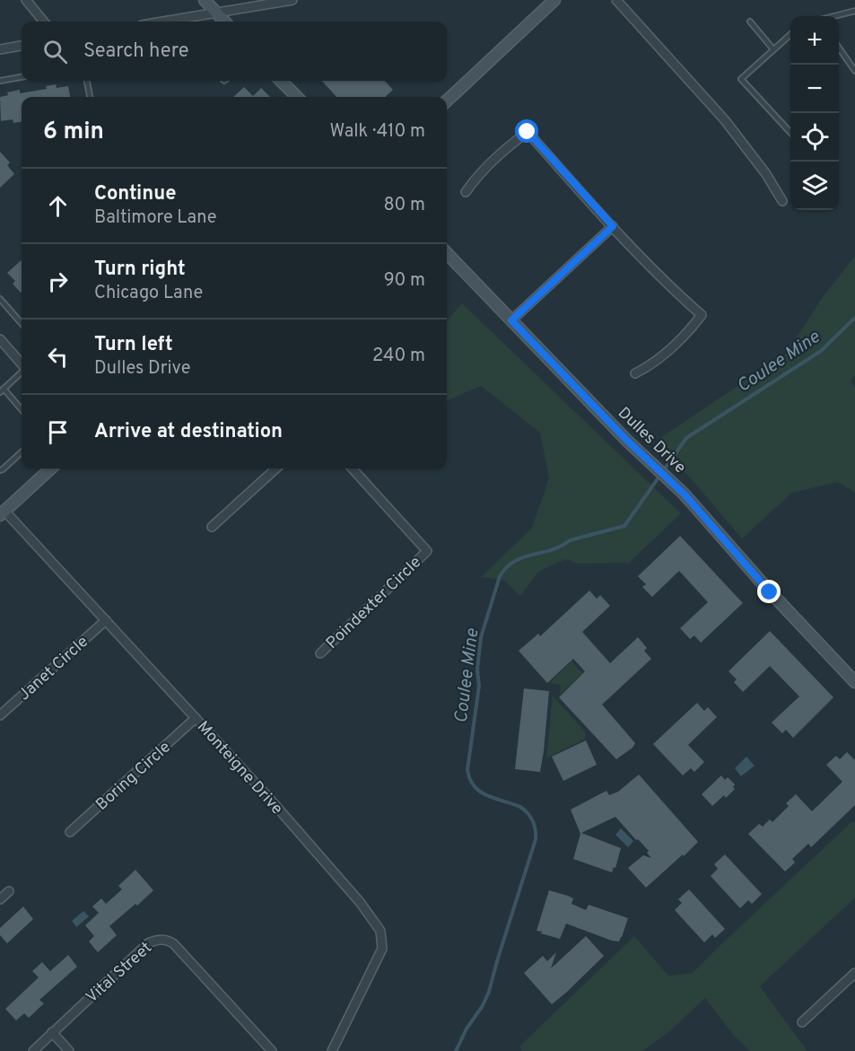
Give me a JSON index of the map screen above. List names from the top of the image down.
{
  "streets": {
    "street": [
      "Dulles Drive",
      "Poindexter Circle",
      "Janet Circle",
      "Monteigne Drive",
      "Boring Circle",
      "Vital Street"
    ]
  },
  "crossings": [
    ["Janet Circle", "Monteigne Drive"],
    ["Monteigne Drive", "Boring Circle"]
  ],
  "water": ["Coulee Mine"],
  "page": {
    "map_buttons": ["+", "−"],
    "search": "Search here",
    "heading": ["6 min", "Walk · 410 m"],
    "list": [
      ["Continue", "Baltimore Lane", "80 m"],
      ["Turn right", "Chicago Lane", "90 m"],
      ["Turn left", "Dulles Drive", "240 m"],
      "Arrive at destination"
    ]
  }
}
